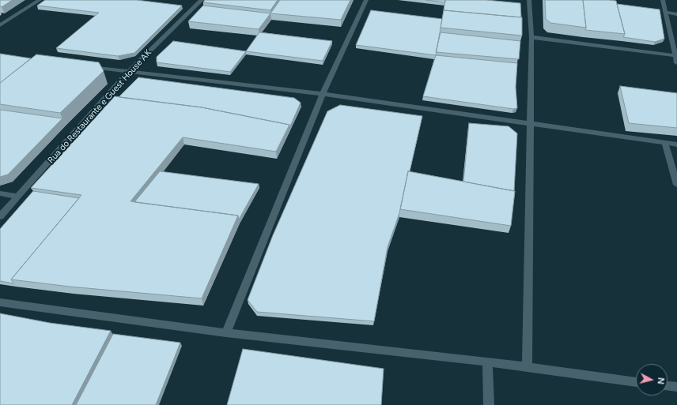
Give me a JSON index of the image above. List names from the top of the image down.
{
  "streets": {
    "street": ["Rua do Restaurante e Guest House AK"]
  },
  "north": "right"
}
